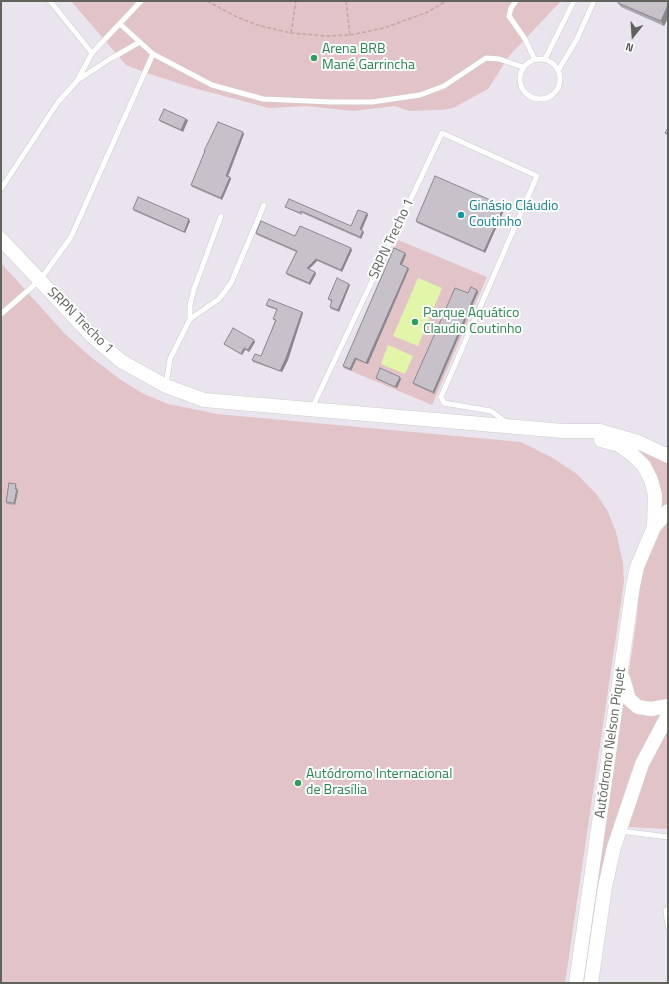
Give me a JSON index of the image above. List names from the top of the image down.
{
  "streets": {
    "main road": ["SRPN Trecho 1", "Autódromo Nelson Piquet"]
  },
  "crossings": [
    ["SRPN Trecho 1", "Autódromo Nelson Piquet"]
  ],
  "places": [
    "Arena BRB Mané Garrincha",
    "Ginásio Cláudio Coutinho",
    "Parque Aquático Claudio Coutinho",
    "Autódromo Internacional de Brasília"
  ],
  "north": "bottom"
}
